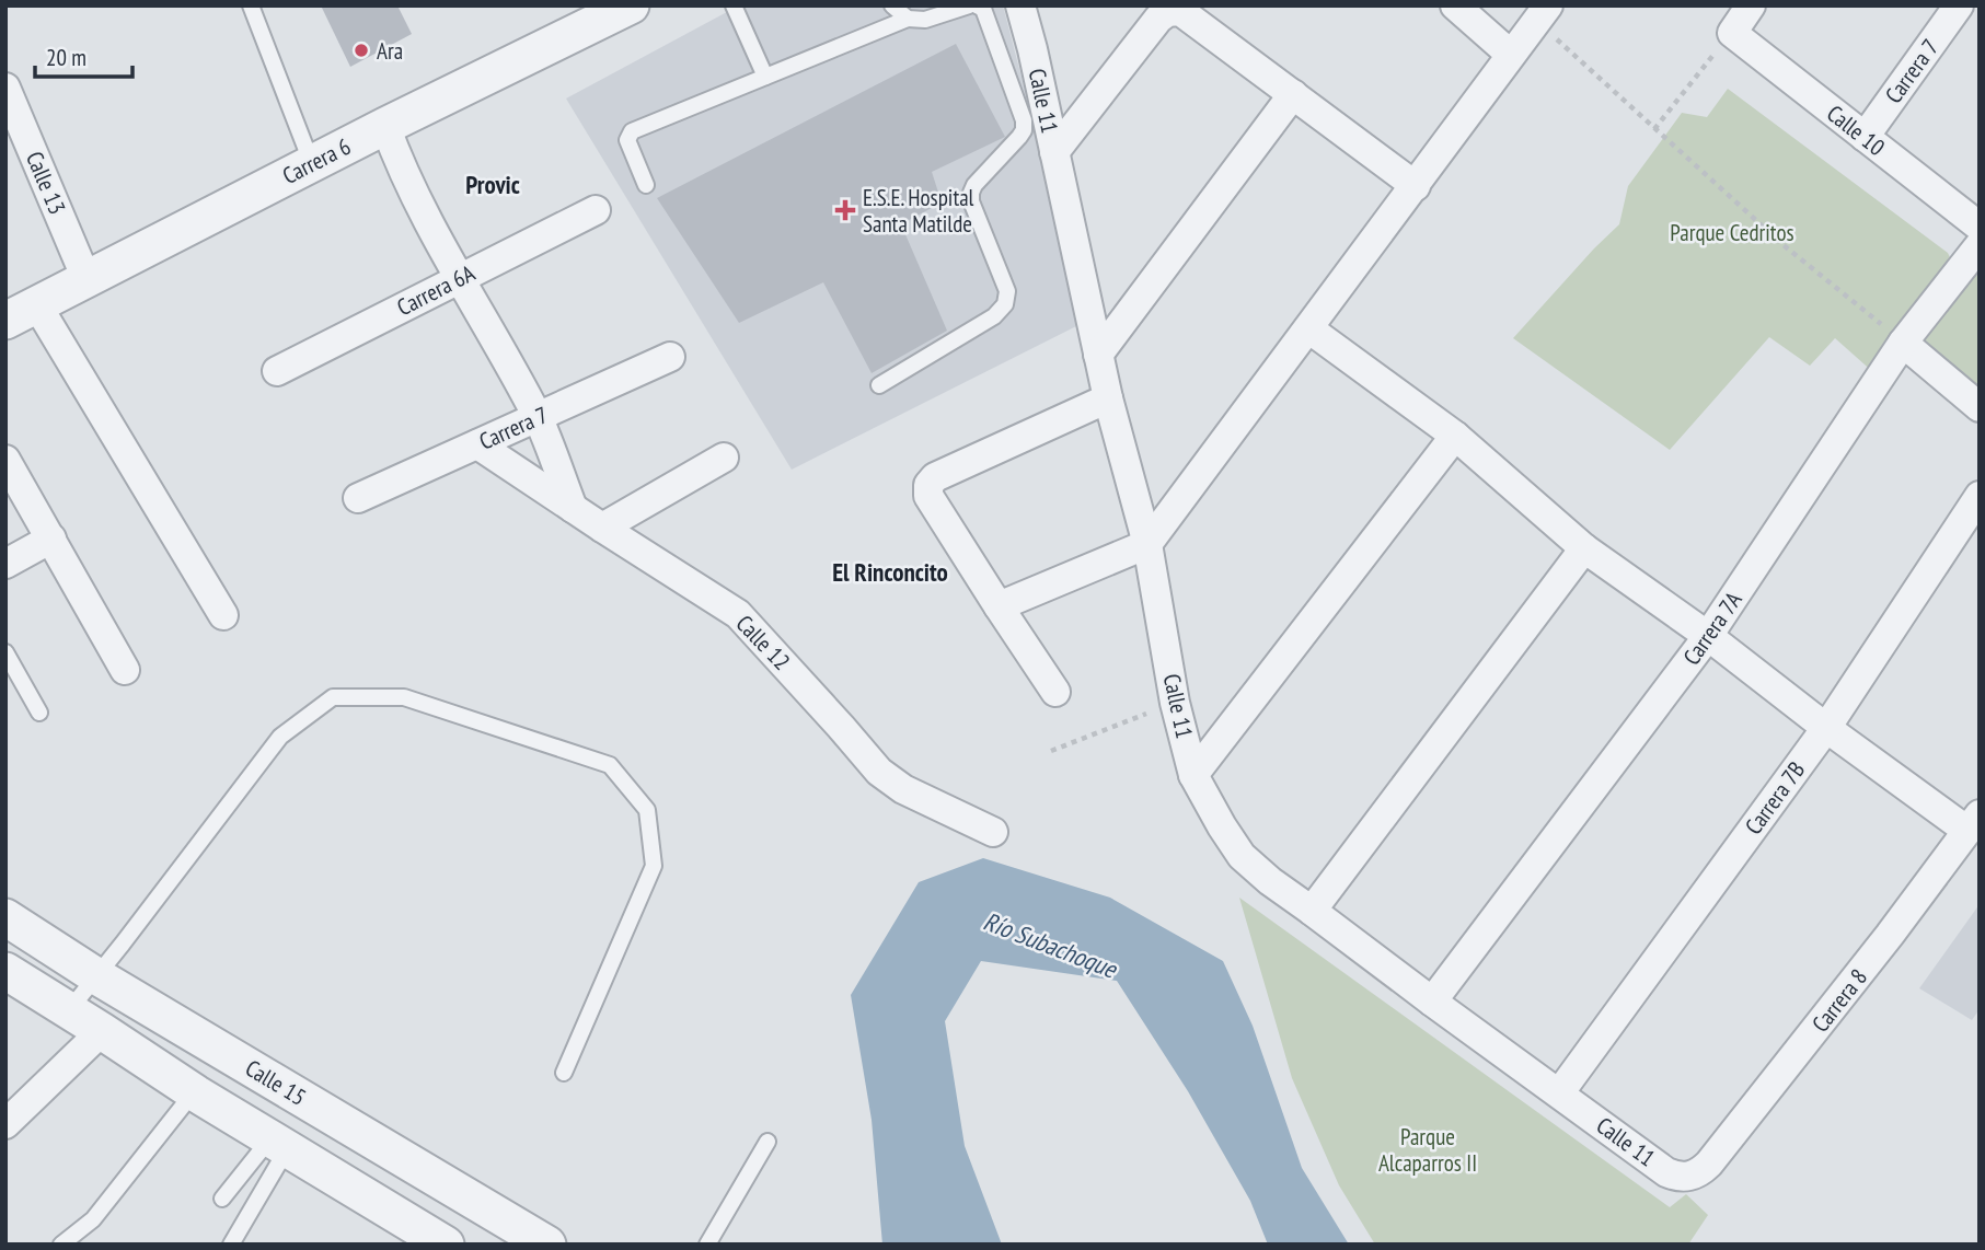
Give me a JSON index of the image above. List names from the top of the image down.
{
  "streets": {
    "street": [
      "Carrera 7",
      "Calle 11",
      "Calle 10",
      "Carrera 6",
      "Calle 13",
      "Carrera 6A",
      "Carrera 7A",
      "Calle 12",
      "Carrera 7B",
      "Carrera 8",
      "Calle 15"
    ]
  },
  "crossings": [
    ["Carrera 7", "Calle 10"],
    ["Carrera 7", "Calle 12"],
    ["Calle 11", "Carrera 7A"],
    ["Calle 11", "Carrera 7B"],
    ["Calle 11", "Carrera 8"],
    ["Carrera 6", "Calle 13"]
  ],
  "districts": ["Provic", "El Rinconcito"],
  "water": ["Río Subachoque"],
  "parks": ["Parque Cedritos", "Parque Alcaparros II"],
  "places": {
    "other": ["Ara"],
    "health": ["E.S.E. Hospital Santa Matilde"]
  },
  "scale_bar": "20 m"
}
